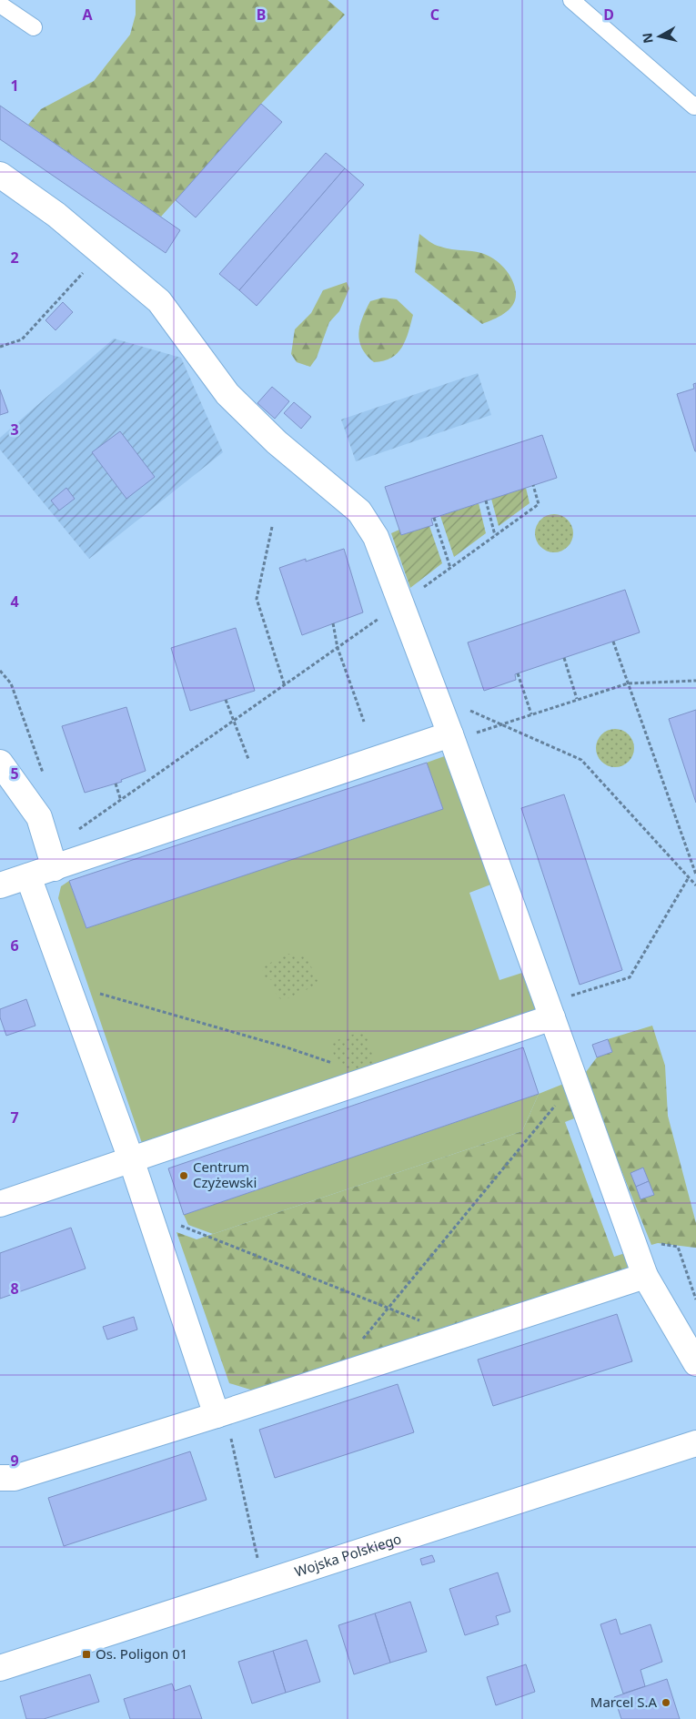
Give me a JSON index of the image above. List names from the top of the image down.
{
  "streets": {
    "street": ["Wojska Polskiego"]
  },
  "places": {
    "other": ["Centrum Czyżewski", "Marcel S.A"],
    "transit": ["Os. Poligon 01"]
  },
  "north": "left",
  "grid": {
    "columns": [
      "A",
      "B",
      "C",
      "D"
    ],
    "rows": [
      "1",
      "2",
      "3",
      "4",
      "5",
      "6",
      "7",
      "8",
      "9"
    ]
  }
}
